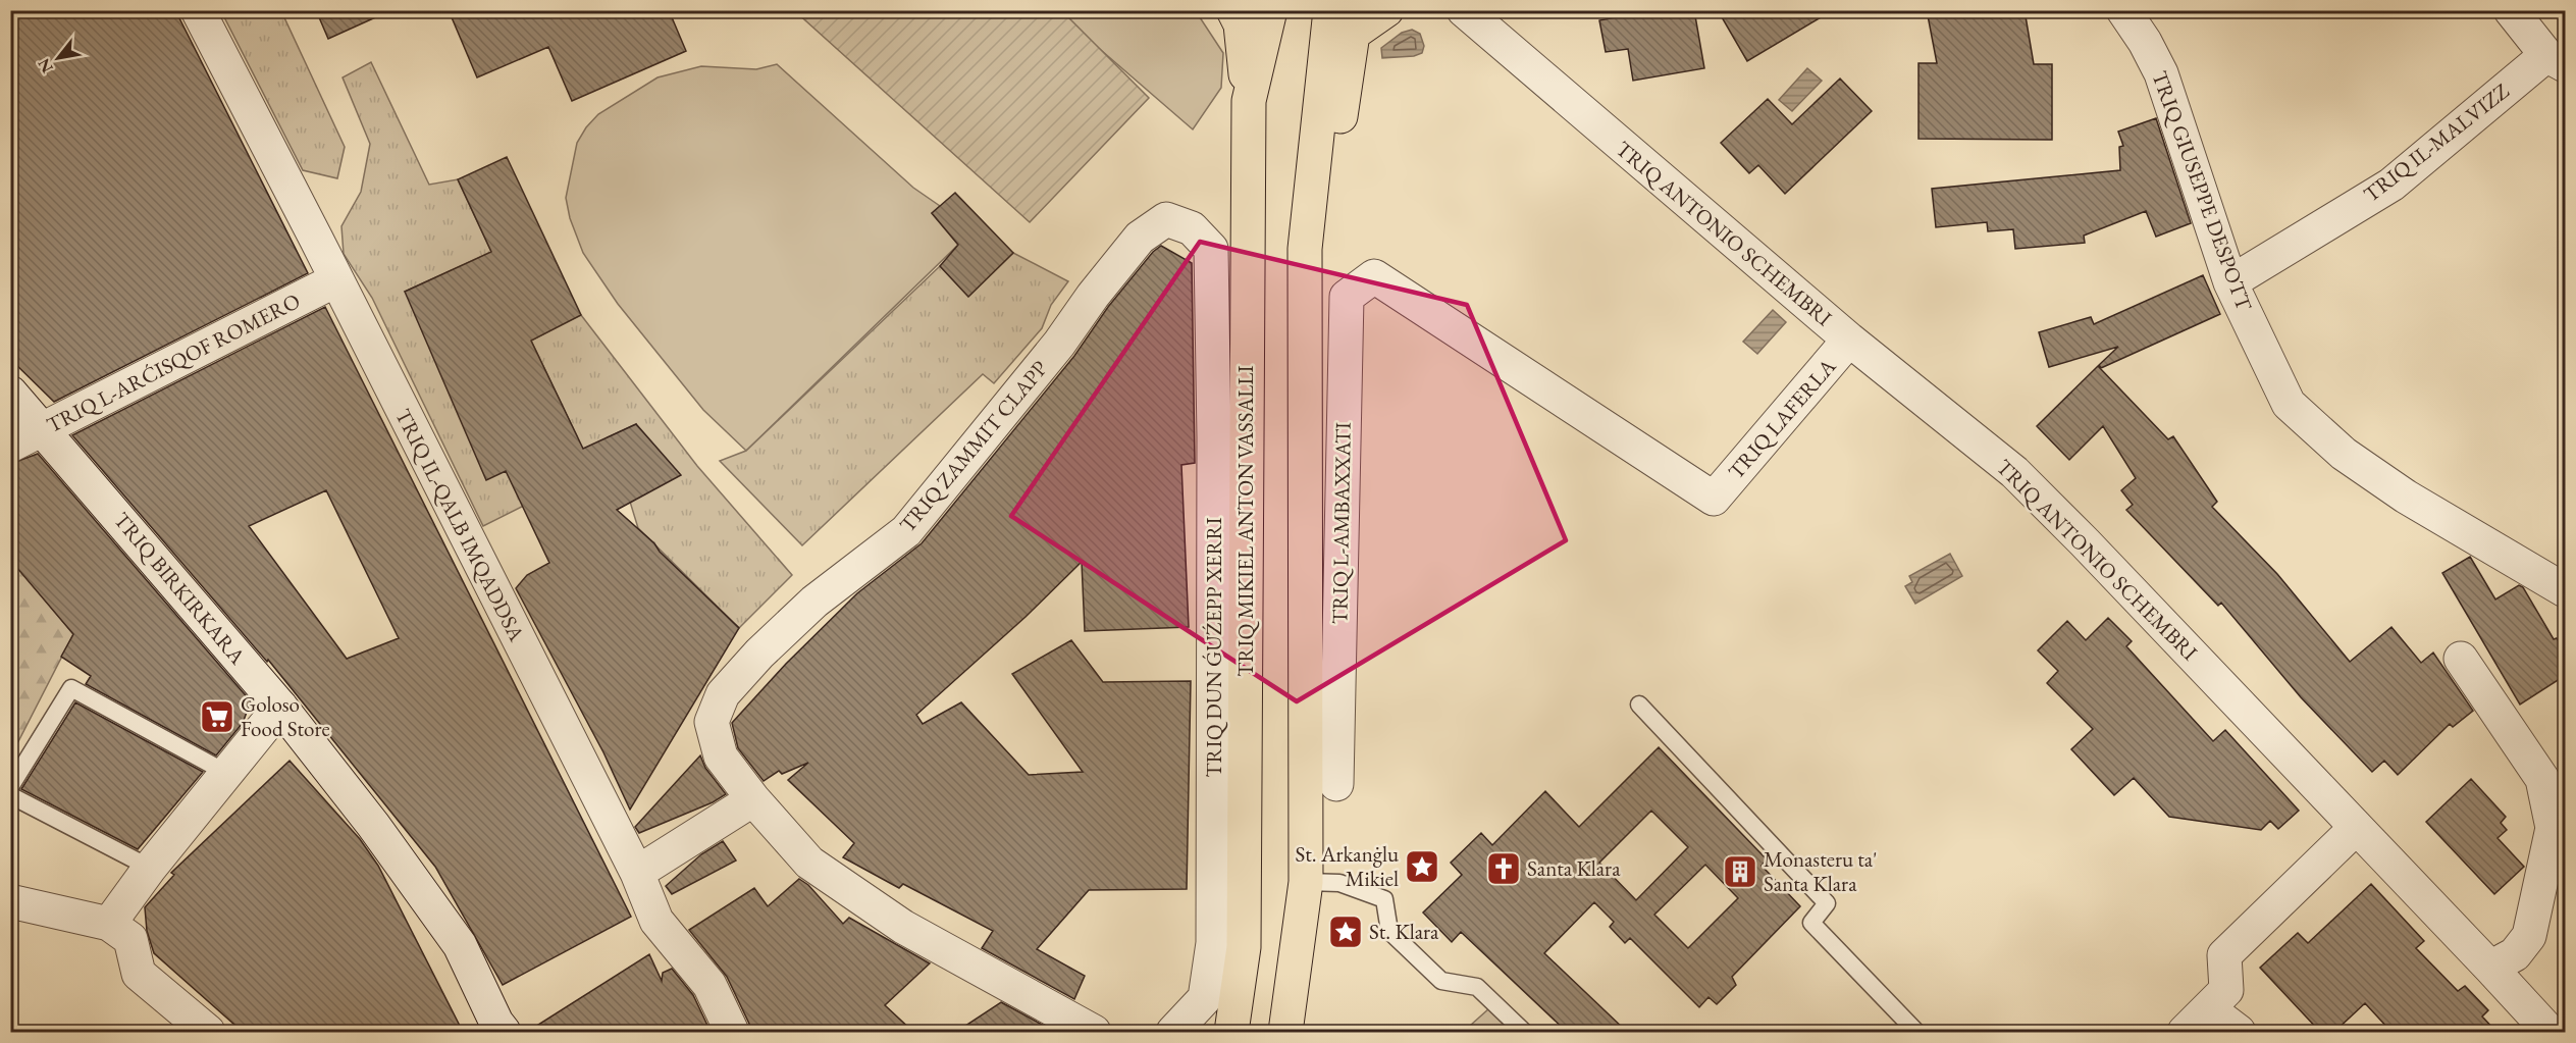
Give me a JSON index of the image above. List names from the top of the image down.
{
  "streets": {
    "highway": ["TRIQ MIKIEL ANTON VASSALLI"],
    "street": [
      "TRIQ IL-MALVIZZ",
      "TRIQ GIUSEPPE DESPOTT",
      "TRIQ ANTONIO SCHEMBRI",
      "TRIQ L-ARĆISQOF ROMERO",
      "TRIQ LAFERLA",
      "TRIQ ZAMMIT CLAPP",
      "TRIQ L-AMBAXXATI",
      "TRIQ IL-QALB IMQADDSA",
      "TRIQ BIRKIRKARA",
      "TRIQ DUN ǴUŹEPP XERRI"
    ]
  },
  "crossings": [
    ["TRIQ IL-MALVIZZ", "TRIQ GIUSEPPE DESPOTT"],
    ["TRIQ ANTONIO SCHEMBRI", "TRIQ LAFERLA"],
    ["TRIQ L-ARĆISQOF ROMERO", "TRIQ IL-QALB IMQADDSA"],
    ["TRIQ L-ARĆISQOF ROMERO", "TRIQ BIRKIRKARA"],
    ["TRIQ LAFERLA", "TRIQ L-AMBAXXATI"],
    ["TRIQ ZAMMIT CLAPP", "TRIQ DUN ǴUŹEPP XERRI"],
    ["TRIQ MIKIEL ANTON VASSALLI", "TRIQ DUN ǴUŹEPP XERRI"]
  ],
  "places": {
    "supermarket": ["Goloso Food Store"],
    "place": ["St. Arkanġlu Mikiel", "St. Klara"],
    "church": ["Santa Klara"],
    "building": ["Monasteru ta' Santa Klara"]
  },
  "north": "bottom left"
}
